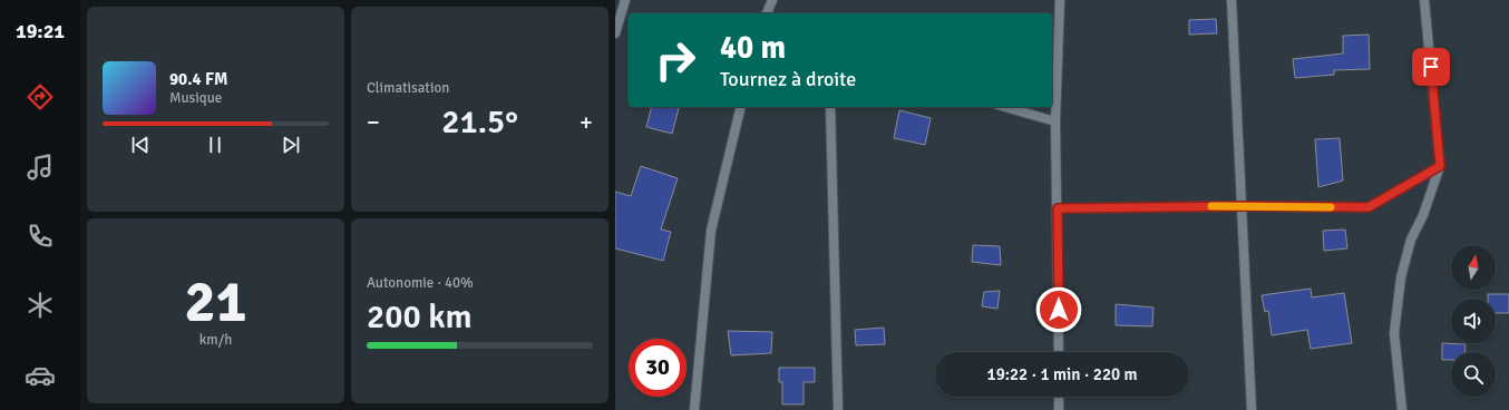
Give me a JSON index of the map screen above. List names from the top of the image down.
{
  "north": "top",
  "page": {
    "tabs": "19:21",
    "tile": [
      "Climatisation",
      ["21", "km/h"],
      ["Autonomie · 40%", "200 km"]
    ],
    "turn": ["40 m", "Tournez à droite"],
    "song": ["90.4 FM", "Musique"],
    "heat": ["−", "21.5°", "+"],
    "limit": "30",
    "trip": "19:22 · 1 min · 220 m"
  }
}
